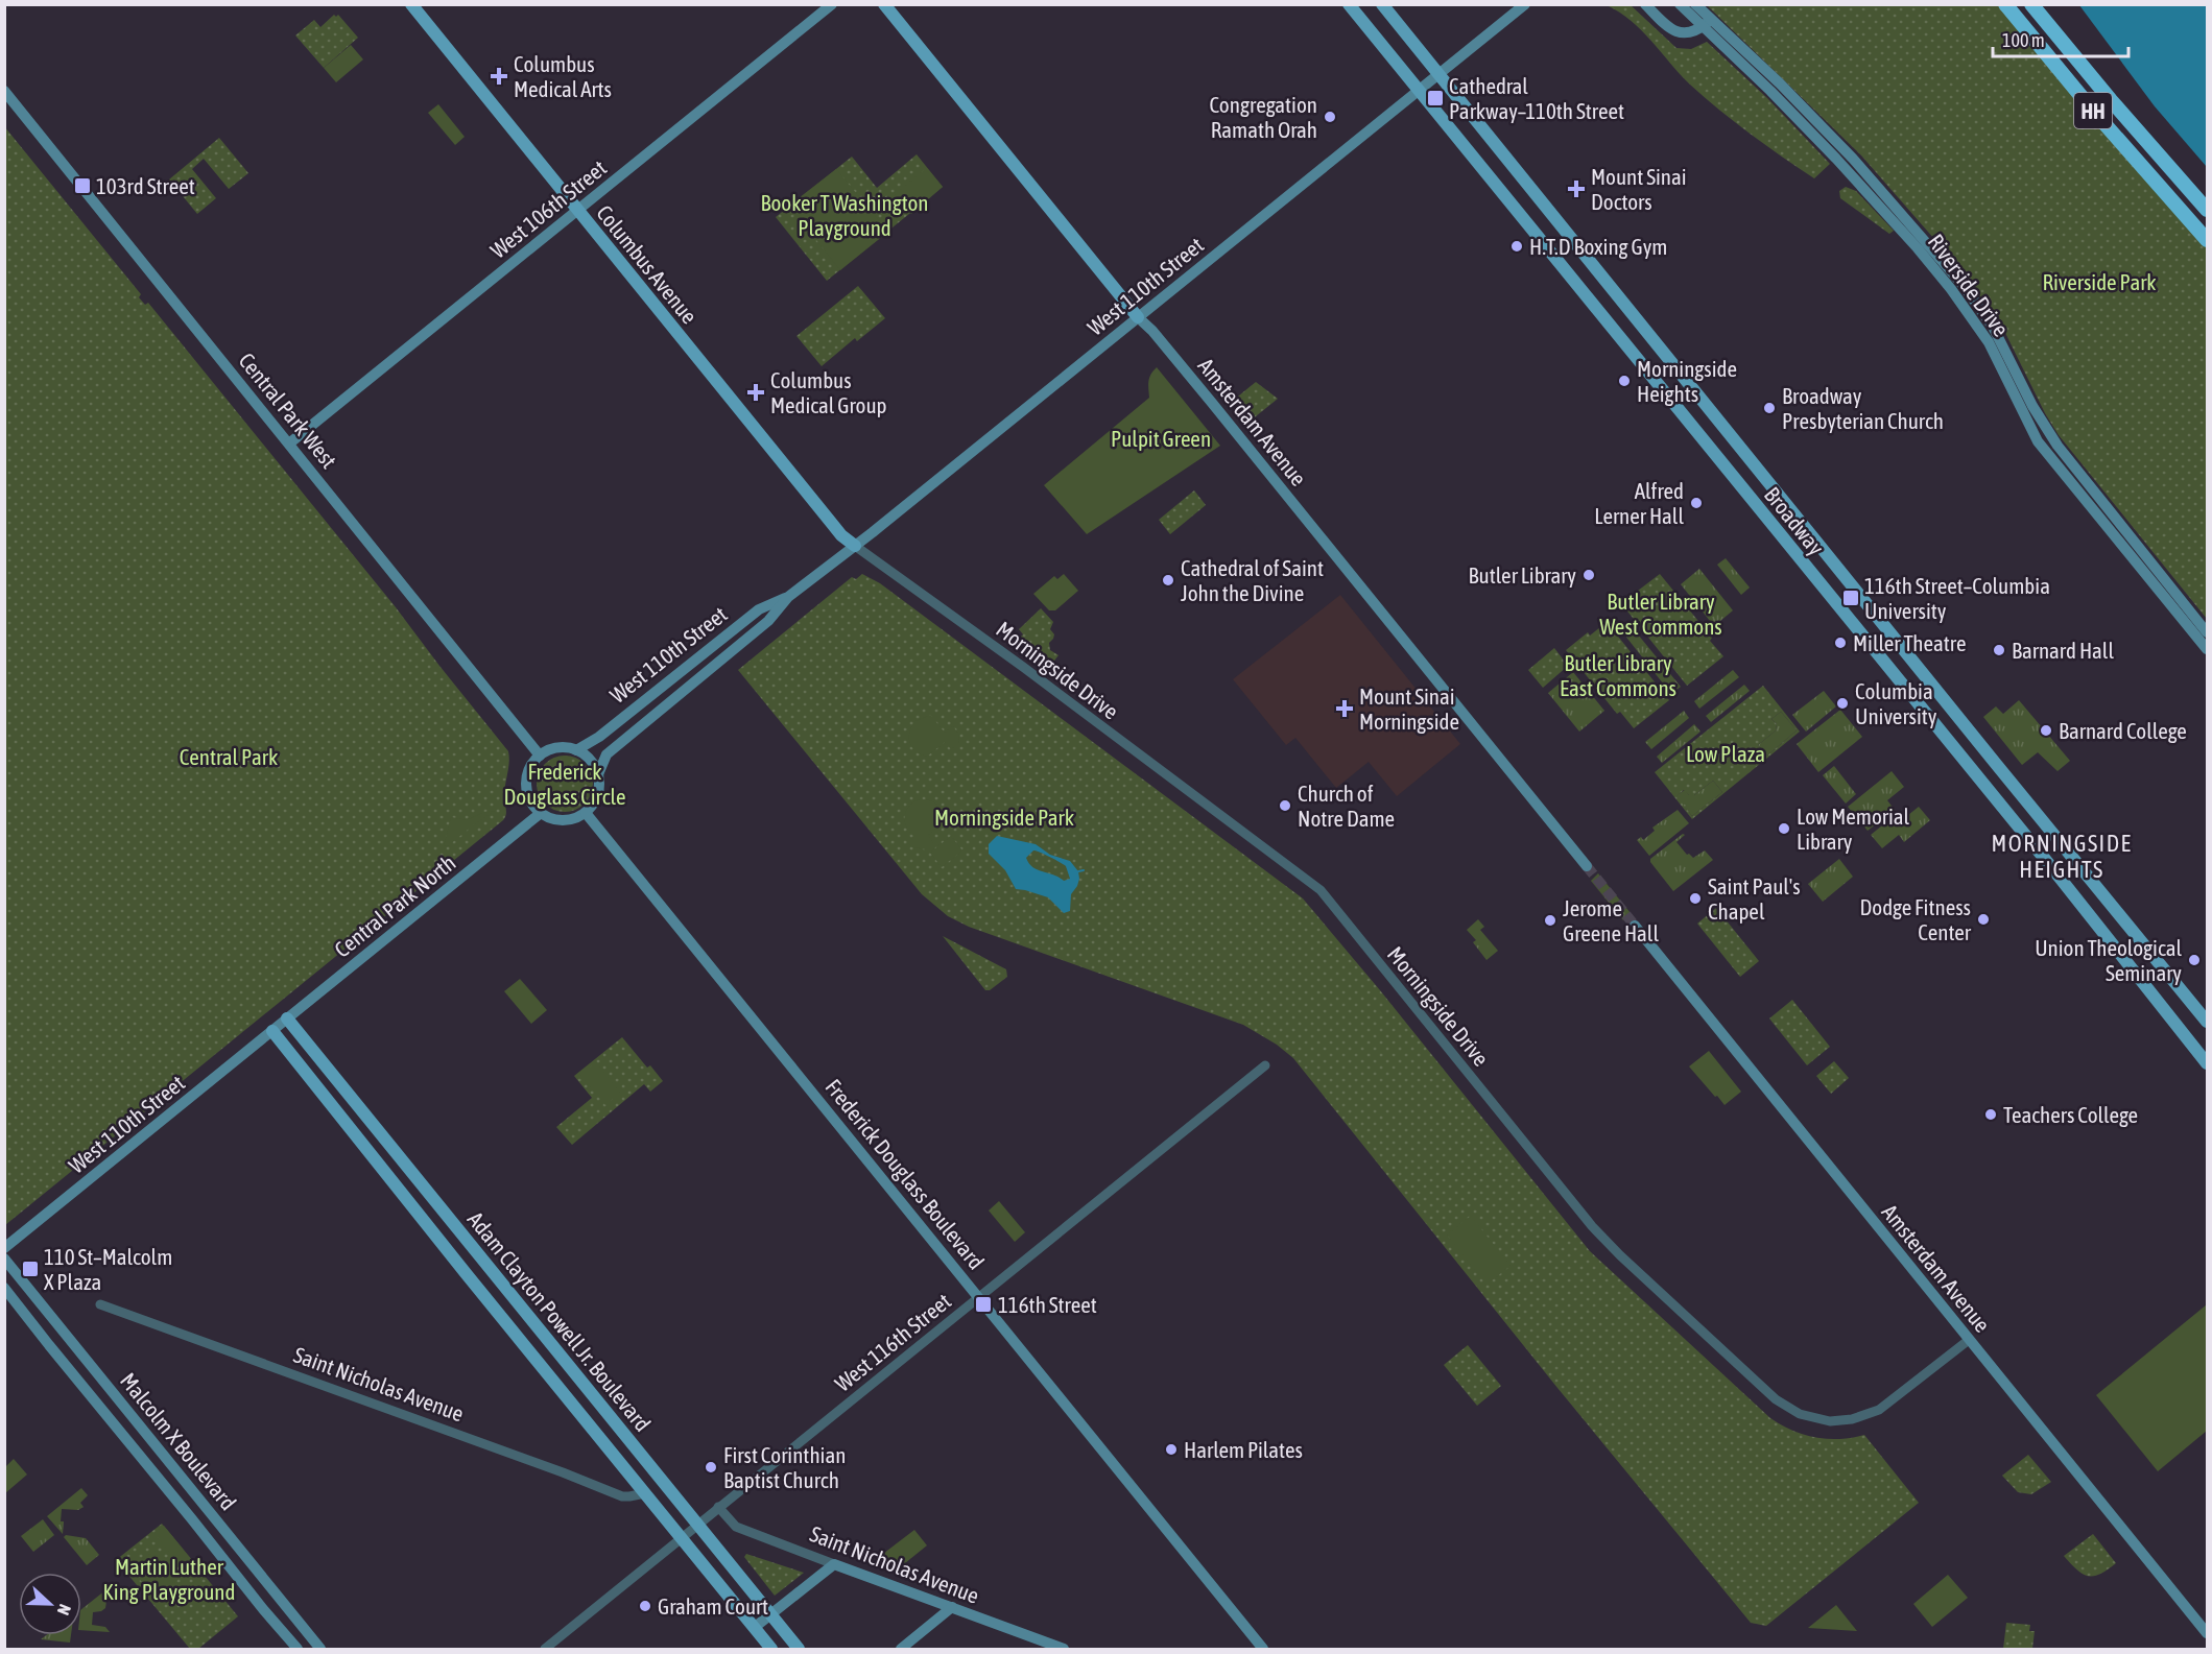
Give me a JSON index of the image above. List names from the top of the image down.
{
  "streets": {
    "highway": ["HH"],
    "main road": [
      "West 106th Street",
      "Columbus Avenue",
      "Riverside Drive",
      "West 110th Street",
      "Central Park West",
      "Amsterdam Avenue",
      "Broadway",
      "Central Park North",
      "Frederick Douglass Boulevard",
      "Adam Clayton Powell Jr. Boulevard",
      "Saint Nicholas Avenue",
      "Malcolm X Boulevard"
    ],
    "street": ["Morningside Drive", "West 116th Street"]
  },
  "crossings": [
    ["West 106th Street", "Columbus Avenue"],
    ["West 106th Street", "Central Park West"],
    ["Columbus Avenue", "West 110th Street"],
    ["Columbus Avenue", "Morningside Drive"],
    ["West 110th Street", "Central Park West"],
    ["West 110th Street", "Amsterdam Avenue"],
    ["West 110th Street", "Broadway"],
    ["West 110th Street", "Morningside Drive"],
    ["West 110th Street", "Central Park North"],
    ["West 110th Street", "Frederick Douglass Boulevard"],
    ["West 110th Street", "Adam Clayton Powell Jr. Boulevard"],
    ["Central Park West", "Central Park North"],
    ["Central Park West", "Frederick Douglass Boulevard"],
    ["Amsterdam Avenue", "Morningside Drive"],
    ["Central Park North", "Frederick Douglass Boulevard"],
    ["Central Park North", "Adam Clayton Powell Jr. Boulevard"],
    ["Frederick Douglass Boulevard", "West 116th Street"],
    ["Adam Clayton Powell Jr. Boulevard", "West 116th Street"],
    ["Adam Clayton Powell Jr. Boulevard", "Saint Nicholas Avenue"],
    ["West 116th Street", "Saint Nicholas Avenue"]
  ],
  "districts": ["MORNINGSIDE HEIGHTS"],
  "parks": [
    "Booker T Washington Playground",
    "Riverside Park",
    "Pulpit Green",
    "Butler Library West Commons",
    "Butler Library East Commons",
    "Low Plaza",
    "Central Park",
    "Frederick Douglass Circle",
    "Morningside Park",
    "Martin Luther King Playground"
  ],
  "places": {
    "health": [
      "Columbus Medical Arts",
      "Mount Sinai Doctors",
      "Columbus Medical Group",
      "Mount Sinai Morningside"
    ],
    "transit": [
      "Cathedral Parkway–110th Street",
      "103rd Street",
      "116th Street–Columbia University",
      "110 St–Malcolm X Plaza",
      "116th Street"
    ],
    "other": [
      "Congregation Ramath Orah",
      "H.T.D Boxing Gym",
      "Morningside Heights",
      "Broadway Presbyterian Church",
      "Alfred Lerner Hall",
      "Butler Library",
      "Cathedral of Saint John the Divine",
      "Miller Theatre",
      "Barnard Hall",
      "Columbia University",
      "Barnard College",
      "Church of Notre Dame",
      "Low Memorial Library",
      "Saint Paul's Chapel",
      "Dodge Fitness Center",
      "Jerome Greene Hall",
      "Union Theological Seminary",
      "Teachers College",
      "Harlem Pilates",
      "First Corinthian Baptist Church",
      "Graham Court"
    ]
  },
  "scale_bar": "100 m",
  "north": "right"
}
